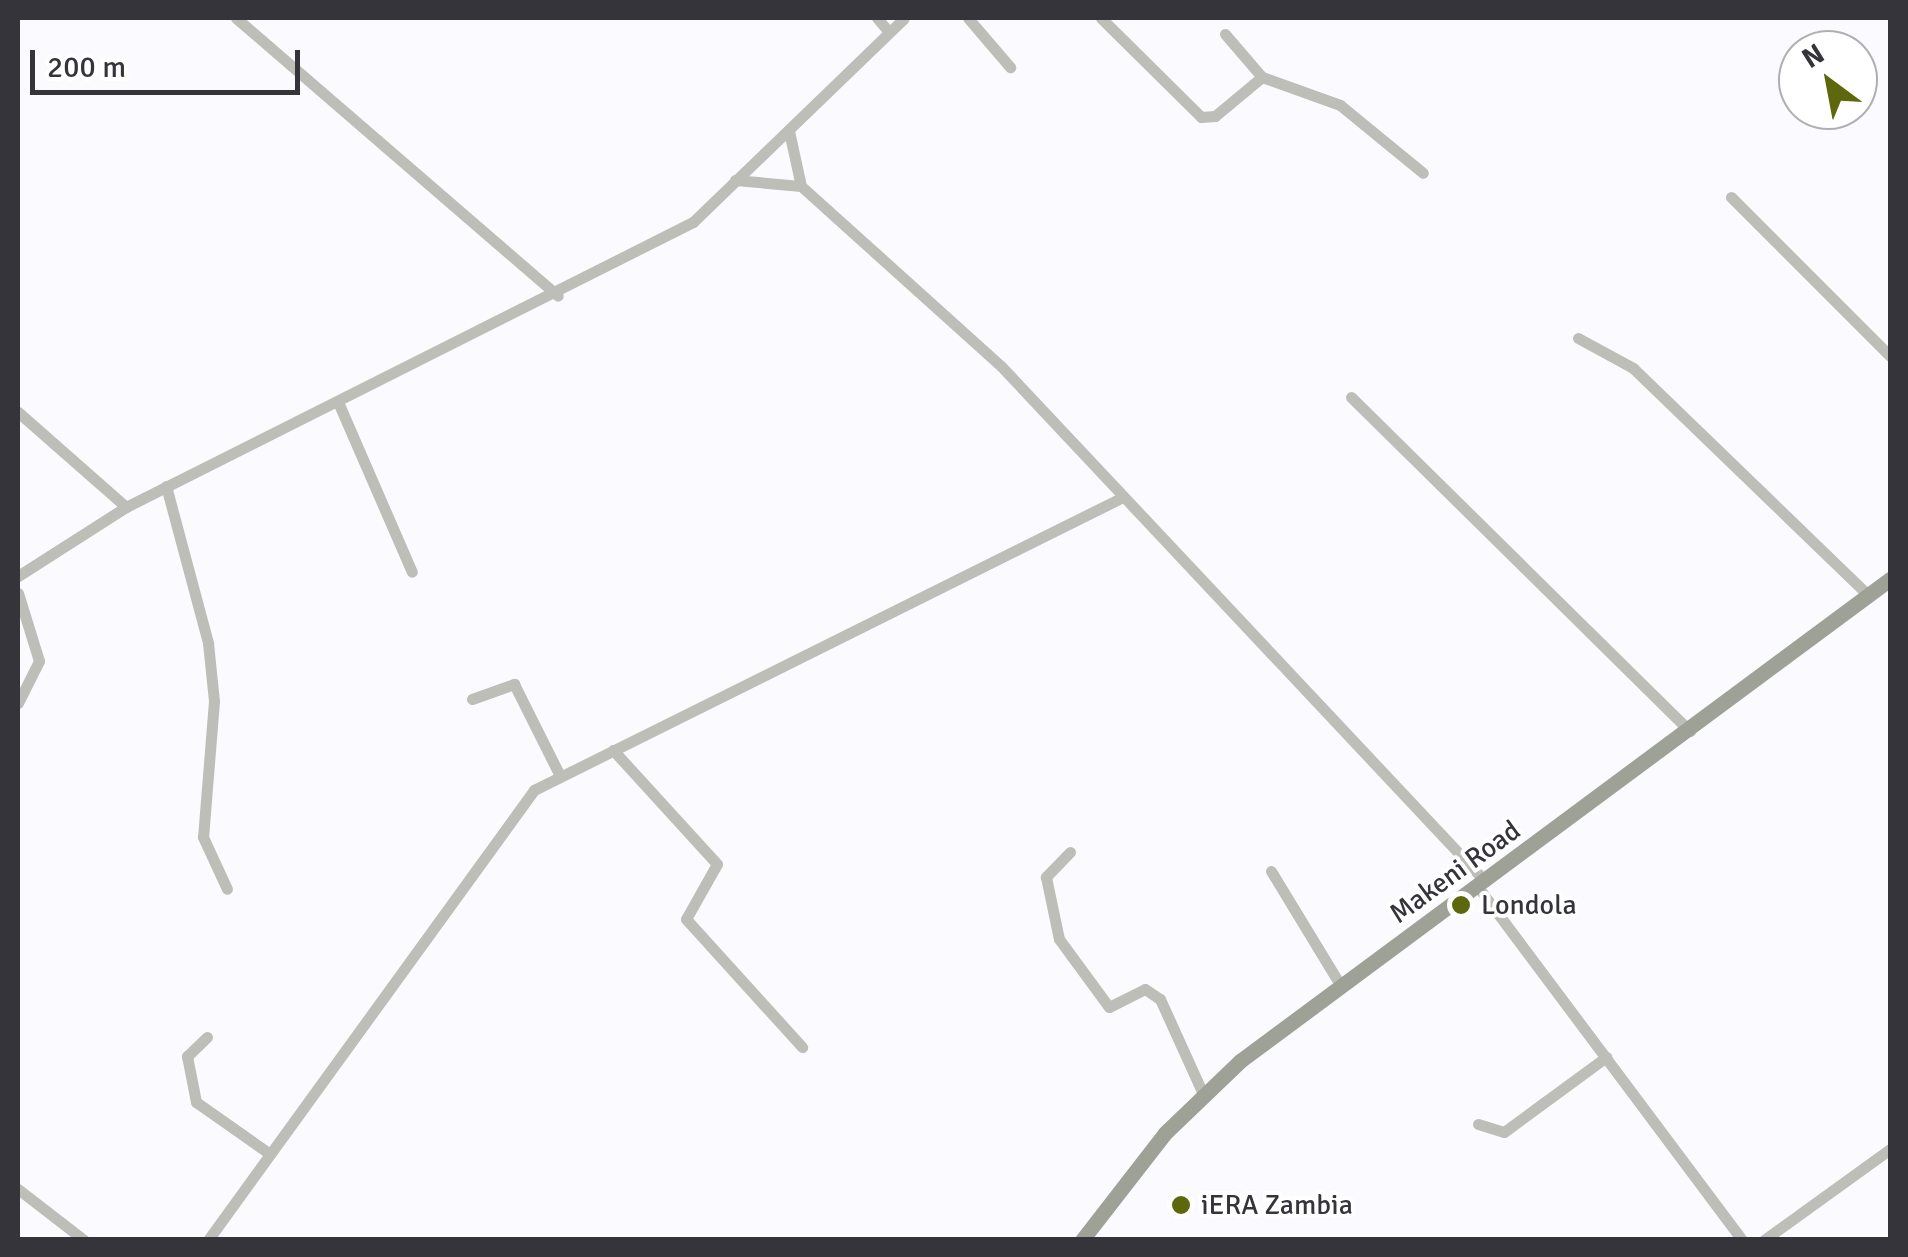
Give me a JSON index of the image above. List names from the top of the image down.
{
  "streets": {
    "main road": ["Makeni Road"]
  },
  "places": ["Londola", "iERA Zambia"],
  "scale_bar": "200 m",
  "north": "top left"
}
